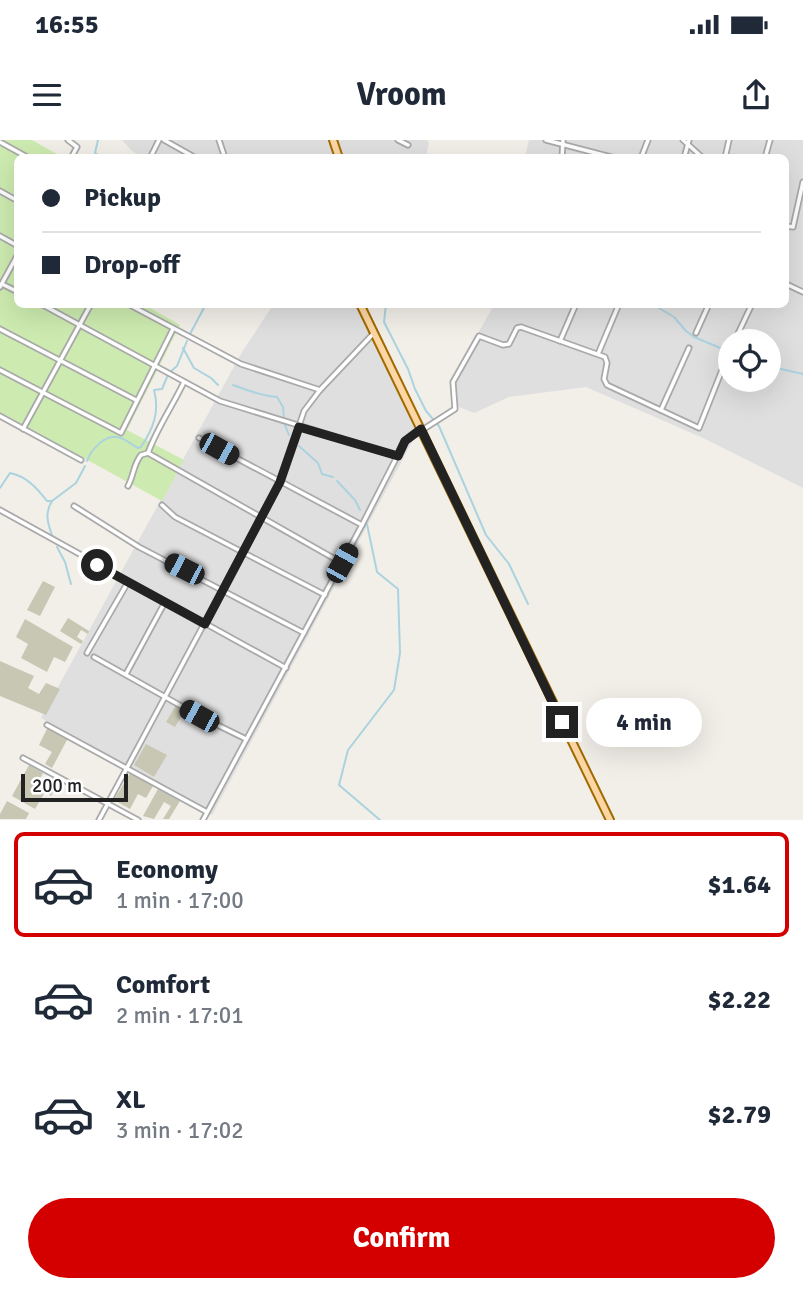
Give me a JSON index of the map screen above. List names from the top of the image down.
{
  "scale_bar": "200 m",
  "page": {
    "status": "16:55",
    "header": "Vroom",
    "banner": ["Pickup", "Drop-off"],
    "bubble": "4 min",
    "scale": "200 m",
    "list": [
      {
        "name": "Economy",
        "note": "1 min · 17:00",
        "value": "$1.64"
      },
      {
        "name": "Comfort",
        "note": "2 min · 17:01",
        "value": "$2.22"
      },
      {
        "name": "XL",
        "note": "3 min · 17:02",
        "value": "$2.79"
      }
    ],
    "buttons": "Confirm"
  }
}
